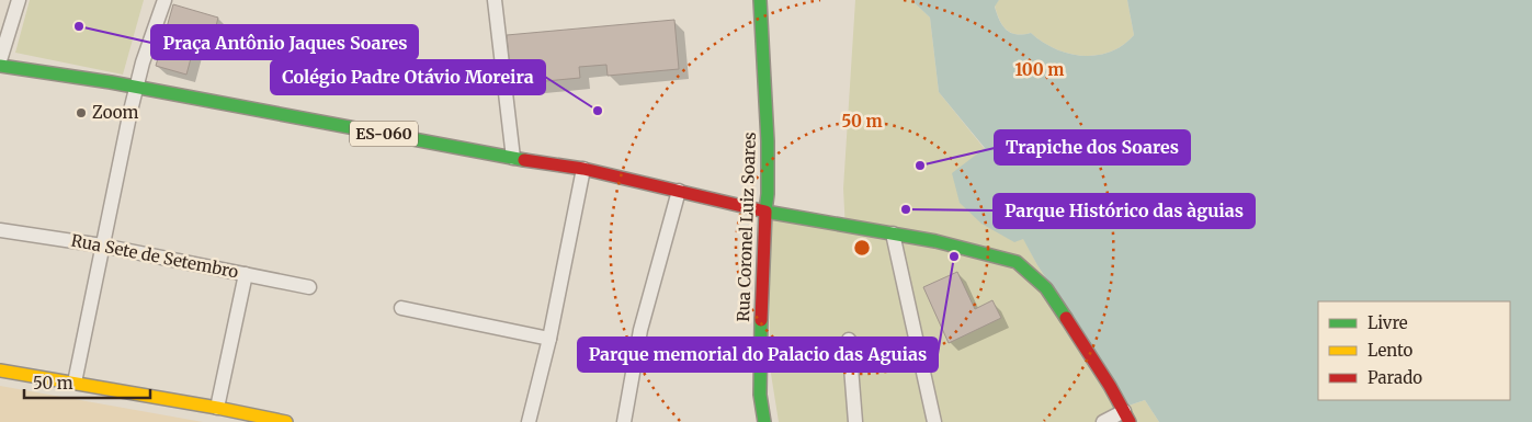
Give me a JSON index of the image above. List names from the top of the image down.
{
  "streets": {
    "main road": ["ES-060", "Rua Coronel Luiz Soares"],
    "street": ["Rua Sete de Setembro"]
  },
  "crossings": [
    ["ES-060", "Rua Coronel Luiz Soares"]
  ],
  "places": [
    "Praça Antônio Jaques Soares",
    "Colégio Padre Otávio Moreira",
    "Zoom",
    "Trapiche dos Soares",
    "Parque Histórico das àguias",
    "Parque memorial do Palacio das Aguias"
  ],
  "legend": ["Livre", "Lento", "Parado"],
  "scale_bar": "50 m",
  "rings": ["100 m", "50 m"]
}
